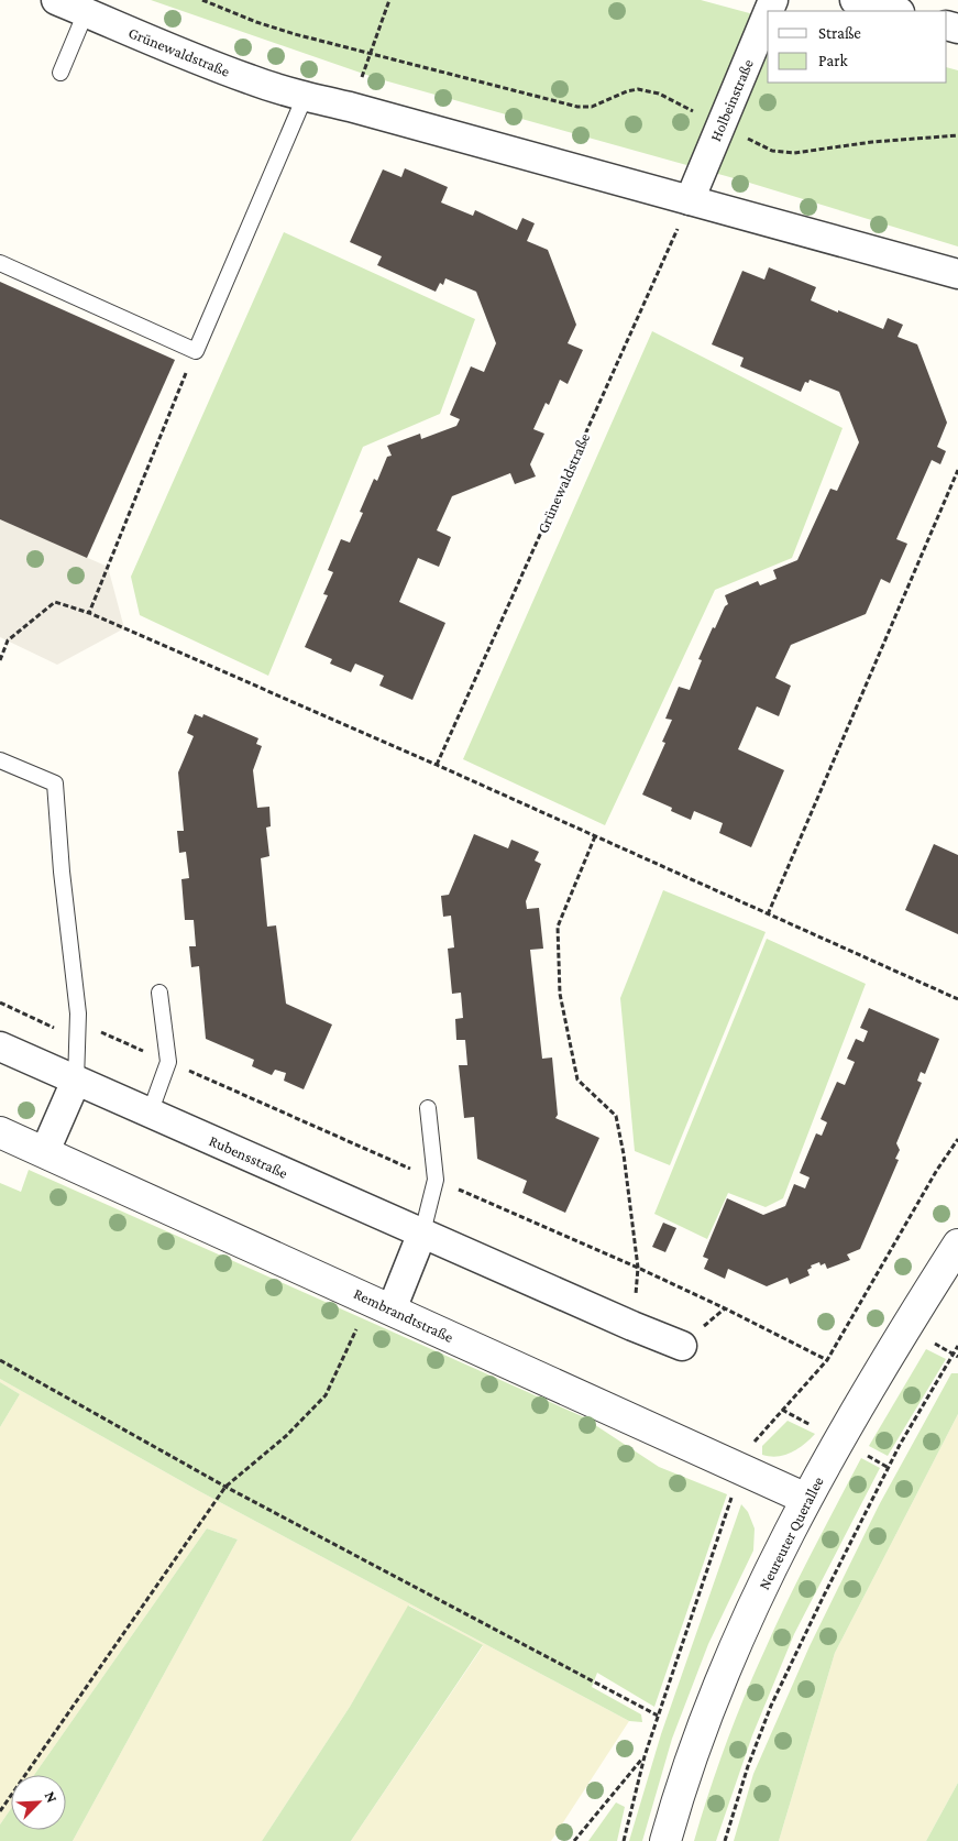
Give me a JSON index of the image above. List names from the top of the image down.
{
  "streets": {
    "street": [
      "Grünewaldstraße",
      "Holbeinstraße",
      "Rubensstraße",
      "Rembrandtstraße",
      "Neureuter Querallee"
    ]
  },
  "crossings": [
    ["Grünewaldstraße", "Holbeinstraße"],
    ["Rembrandtstraße", "Neureuter Querallee"]
  ],
  "legend": ["Straße", "Park"],
  "north": "top right"
}
